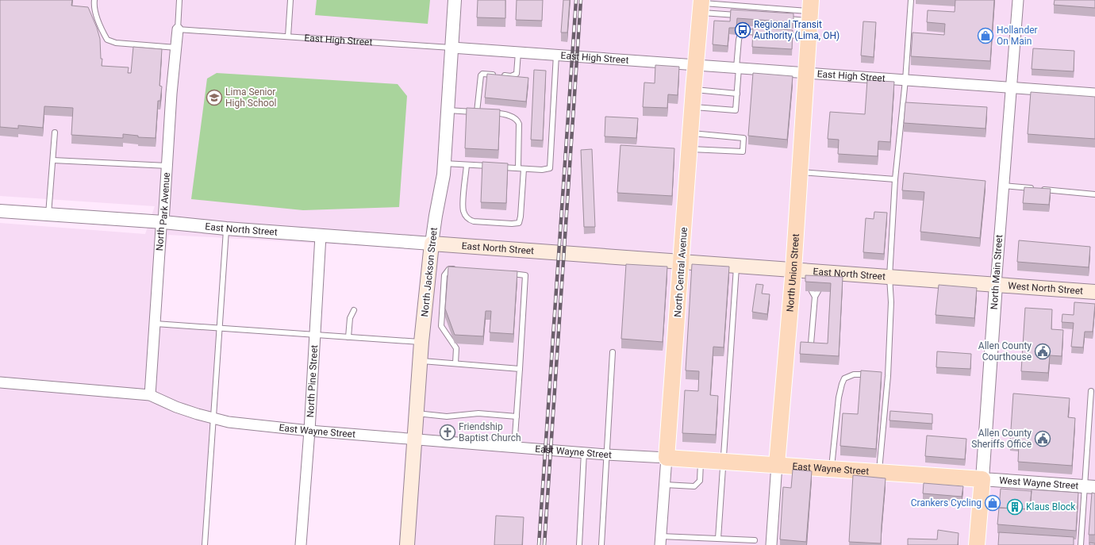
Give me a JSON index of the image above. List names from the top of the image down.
{
  "streets": {
    "main road": [
      "East North Street",
      "North Jackson Street",
      "North Central Avenue",
      "North Main Street",
      "North Union Street",
      "West North Street",
      "East Wayne Street"
    ],
    "street": [
      "East High Street",
      "North Park Avenue",
      "North Pine Street",
      "West Wayne Street"
    ]
  },
  "crossings": [
    ["East High Street", "North Park Avenue"],
    ["East High Street", "North Jackson Street"],
    ["East High Street", "North Central Avenue"],
    ["East High Street", "North Main Street"],
    ["East High Street", "North Union Street"],
    ["North Park Avenue", "East North Street"],
    ["North Park Avenue", "East Wayne Street"],
    ["East North Street", "North Jackson Street"],
    ["East North Street", "North Central Avenue"],
    ["East North Street", "North Main Street"],
    ["East North Street", "North Union Street"],
    ["East North Street", "West North Street"],
    ["East North Street", "North Pine Street"],
    ["North Jackson Street", "East Wayne Street"],
    ["North Central Avenue", "East Wayne Street"],
    ["North Main Street", "West North Street"],
    ["North Main Street", "East Wayne Street"],
    ["North Main Street", "West Wayne Street"],
    ["North Union Street", "East Wayne Street"],
    ["North Pine Street", "East Wayne Street"],
    ["East Wayne Street", "West Wayne Street"]
  ],
  "places": {
    "bus stop": ["Regional Transit Authority (Lima, OH)"],
    "shop": ["Hollander On Main", "Crankers Cycling"],
    "school or university": ["Lima Senior High School"],
    "public building": ["Allen County Courthouse", "Allen County Sheriffs Office"],
    "church": ["Friendship Baptist Church"],
    "building": ["Klaus Block"]
  }
}
